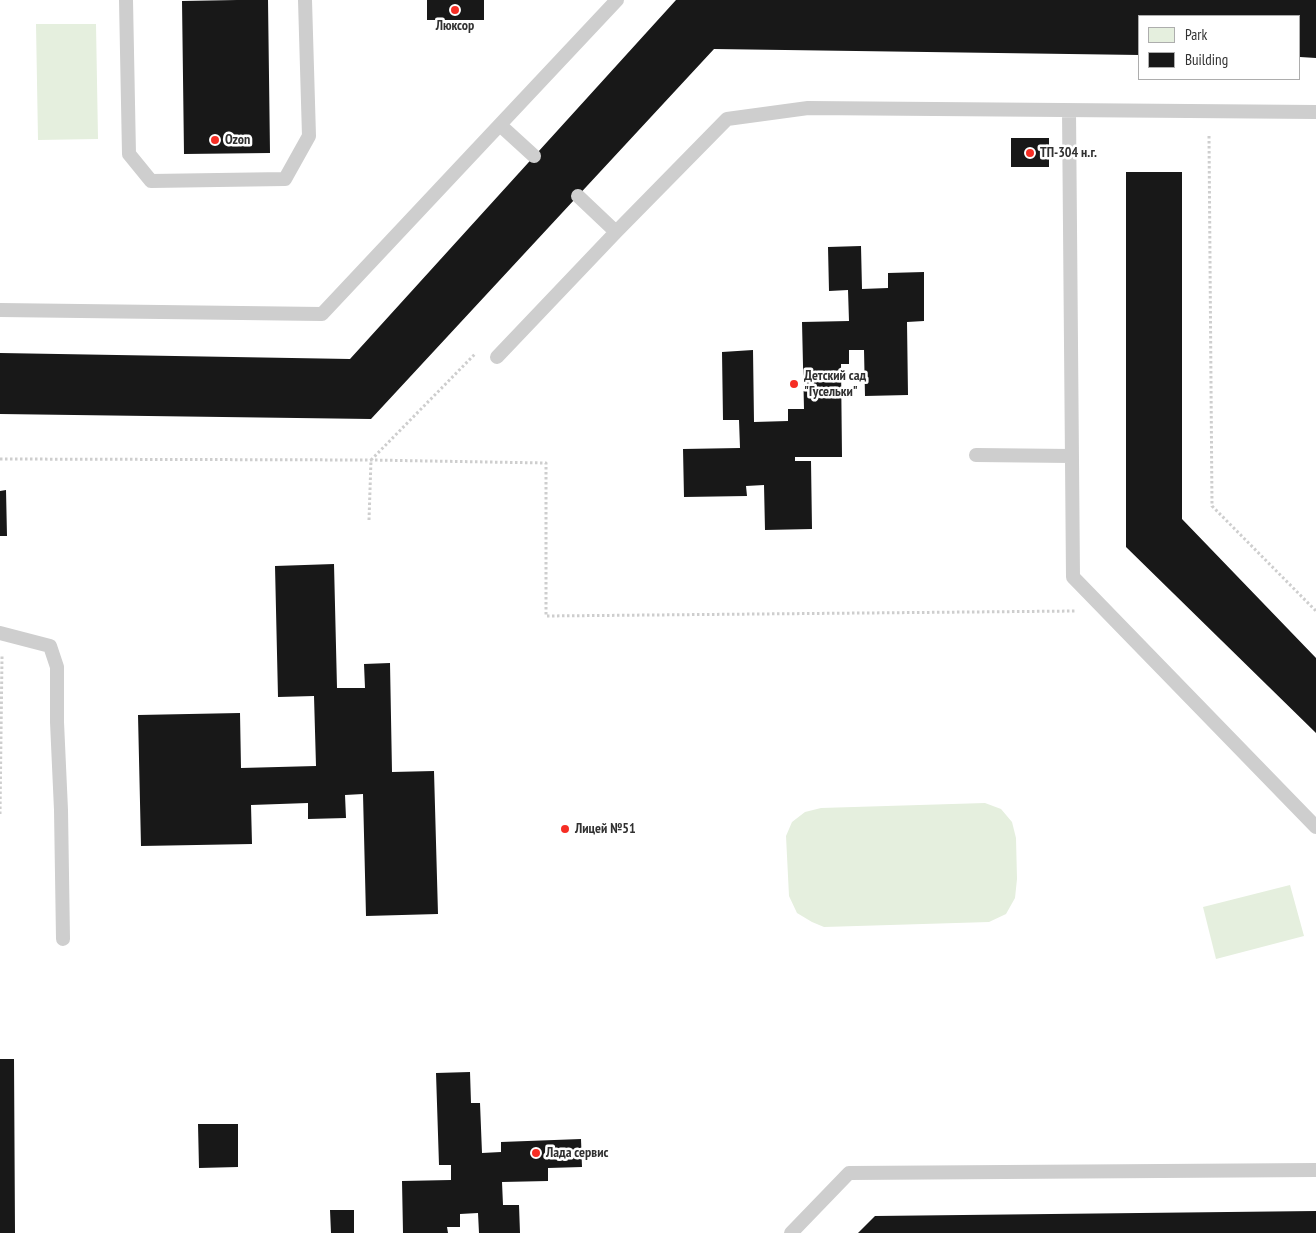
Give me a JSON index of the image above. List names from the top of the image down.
{
  "places": [
    "Люксор",
    "Ozon",
    "ТП-304 н.г.",
    "Детский сад \"Гусельки\"",
    "Лицей №51",
    "Лада сервис"
  ],
  "legend": ["Park", "Building"]
}
